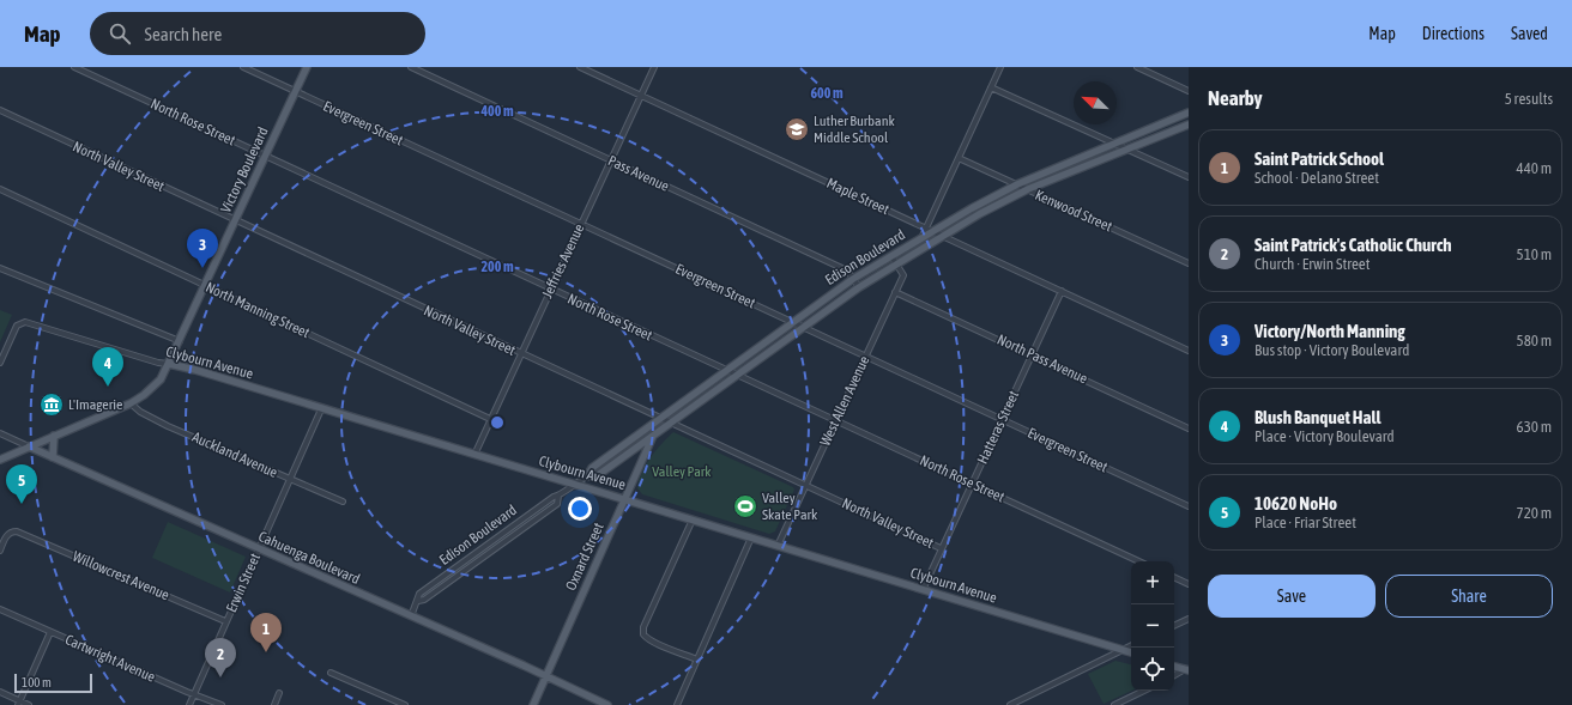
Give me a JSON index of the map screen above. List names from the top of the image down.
{
  "streets": {
    "main road": [
      "Victory Boulevard",
      "Edison Boulevard",
      "Clybourn Avenue",
      "Oxnard Street",
      "Cahuenga Boulevard"
    ],
    "street": [
      "North Rose Street",
      "Evergreen Street",
      "North Valley Street",
      "Pass Avenue",
      "Maple Street",
      "Kenwood Street",
      "Jeffries Avenue",
      "North Manning Street",
      "North Pass Avenue",
      "West Allen Avenue",
      "Hatteras Street",
      "Auckland Avenue",
      "Willowcrest Avenue",
      "Erwin Street",
      "Cartwright Avenue"
    ]
  },
  "crossings": [
    ["North Rose Street", "Victory Boulevard"],
    ["North Rose Street", "Edison Boulevard"],
    ["North Rose Street", "Jeffries Avenue"],
    ["North Rose Street", "West Allen Avenue"],
    ["North Rose Street", "Hatteras Street"],
    ["Evergreen Street", "Victory Boulevard"],
    ["Evergreen Street", "Edison Boulevard"],
    ["Evergreen Street", "Jeffries Avenue"],
    ["Evergreen Street", "West Allen Avenue"],
    ["Evergreen Street", "Hatteras Street"],
    ["North Valley Street", "Victory Boulevard"],
    ["North Valley Street", "Edison Boulevard"],
    ["North Valley Street", "Jeffries Avenue"],
    ["North Valley Street", "West Allen Avenue"],
    ["North Valley Street", "Hatteras Street"],
    ["North Valley Street", "Oxnard Street"],
    ["Victory Boulevard", "North Manning Street"],
    ["Victory Boulevard", "Clybourn Avenue"],
    ["Victory Boulevard", "Auckland Avenue"],
    ["Victory Boulevard", "Cahuenga Boulevard"],
    ["Pass Avenue", "Edison Boulevard"],
    ["Pass Avenue", "Jeffries Avenue"],
    ["Maple Street", "Edison Boulevard"],
    ["Maple Street", "Jeffries Avenue"],
    ["Maple Street", "Hatteras Street"],
    ["Kenwood Street", "Edison Boulevard"],
    ["Edison Boulevard", "Clybourn Avenue"],
    ["Edison Boulevard", "West Allen Avenue"],
    ["Edison Boulevard", "Oxnard Street"],
    ["Edison Boulevard", "Cahuenga Boulevard"],
    ["Jeffries Avenue", "North Manning Street"],
    ["Jeffries Avenue", "Clybourn Avenue"],
    ["North Pass Avenue", "West Allen Avenue"],
    ["North Pass Avenue", "Hatteras Street"],
    ["Clybourn Avenue", "West Allen Avenue"],
    ["Clybourn Avenue", "Hatteras Street"],
    ["Clybourn Avenue", "Oxnard Street"],
    ["Clybourn Avenue", "Erwin Street"],
    ["Auckland Avenue", "Erwin Street"],
    ["Oxnard Street", "Cahuenga Boulevard"],
    ["Cahuenga Boulevard", "Erwin Street"],
    ["Willowcrest Avenue", "Erwin Street"],
    ["Erwin Street", "Cartwright Avenue"]
  ],
  "parks": ["Valley Park"],
  "places": {
    "school or university": ["Luther Burbank Middle School"],
    "museum": ["L'Imagerie"],
    "sports": ["Valley Skate Park"]
  },
  "scale_bar": "100 m",
  "north": "top left",
  "page": {
    "header": "Map",
    "search": "Search here",
    "nav": ["Map", "Directions", "Saved"],
    "heading": ["Nearby", "5 results"],
    "list": [
      {
        "mark": "1",
        "name": "Saint Patrick School",
        "note": "School · Delano Street",
        "value": "440 m"
      },
      {
        "mark": "2",
        "name": "Saint Patrick's Catholic Church",
        "note": "Church · Erwin Street",
        "value": "510 m"
      },
      {
        "mark": "3",
        "name": "Victory/North Manning",
        "note": "Bus stop · Victory Boulevard",
        "value": "580 m"
      },
      {
        "mark": "4",
        "name": "Blush Banquet Hall",
        "note": "Place · Victory Boulevard",
        "value": "630 m"
      },
      {
        "mark": "5",
        "name": "10620 NoHo",
        "note": "Place · Friar Street",
        "value": "720 m"
      }
    ],
    "pins": [
      "3",
      "4",
      "5",
      "1",
      "2"
    ],
    "buttons": ["Save", "Share"],
    "map_buttons": ["+", "−"],
    "scale": "100 m"
  },
  "rings": ["600 m", "400 m", "200 m"]
}
